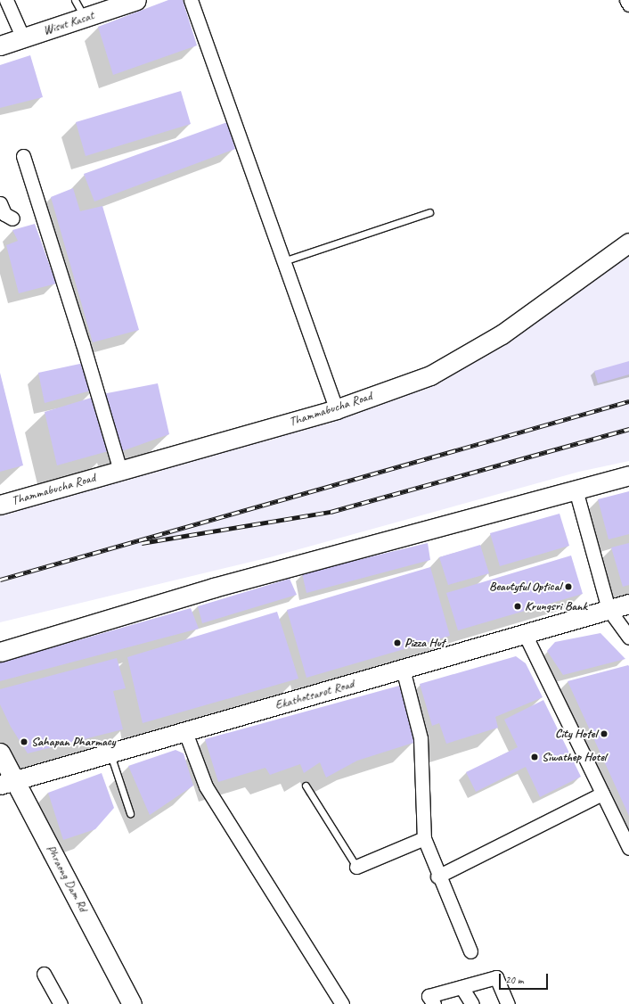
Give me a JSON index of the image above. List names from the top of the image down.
{
  "streets": {
    "main road": [
      "Wisut Kasat",
      "Thammabucha Road",
      "Ekathotsarot Road",
      "Phraong Dam Rd"
    ]
  },
  "crossings": [
    ["Ekathotsarot Road", "Phraong Dam Rd"]
  ],
  "places": [
    "Beautyful Optical",
    "Krungsri Bank",
    "Pizza Hut",
    "City Hotel",
    "Sahapan Pharmacy",
    "Siwathep Hotel"
  ],
  "scale_bar": "20 m"
}
